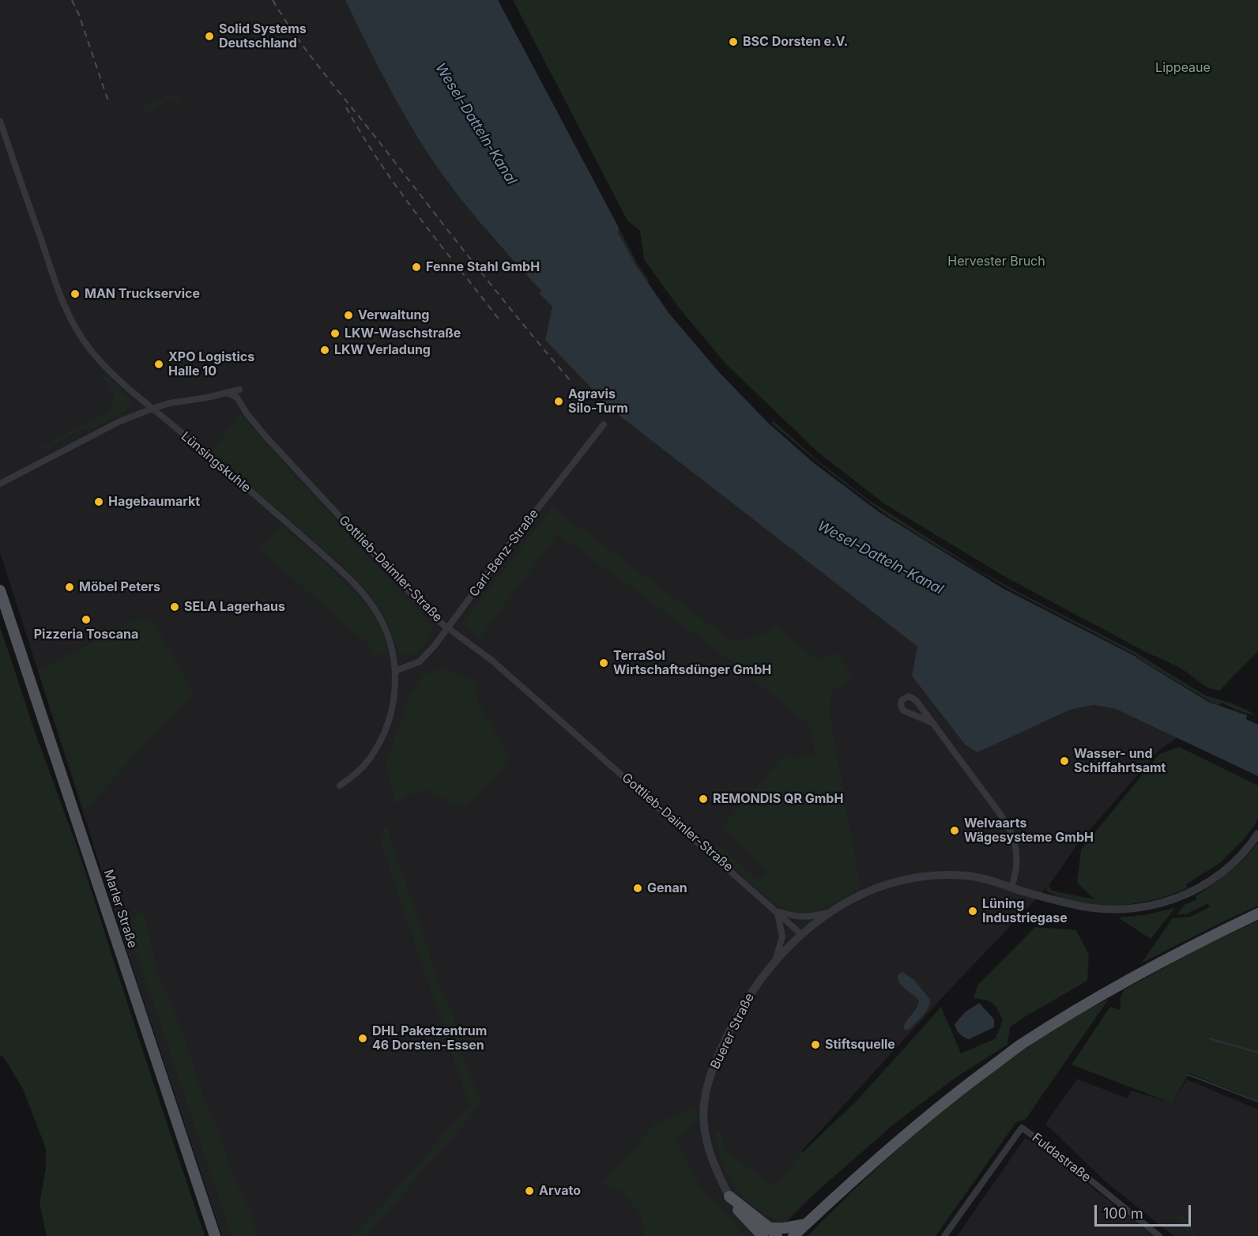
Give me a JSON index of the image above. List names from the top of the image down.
{
  "streets": {
    "main road": ["Marler Straße"],
    "street": [
      "Lünsingskuhle",
      "Carl-Benz-Straße",
      "Gottlieb-Daimler-Straße",
      "Buerer Straße",
      "Fuldastraße"
    ]
  },
  "crossings": [
    ["Lünsingskuhle", "Carl-Benz-Straße"],
    ["Carl-Benz-Straße", "Gottlieb-Daimler-Straße"],
    ["Gottlieb-Daimler-Straße", "Buerer Straße"]
  ],
  "water": ["Wesel-Datteln-Kanal"],
  "parks": ["Lippeaue", "Hervester Bruch"],
  "places": [
    "Solid Systems Deutschland",
    "BSC Dorsten e.V.",
    "Fenne Stahl GmbH",
    "MAN Truckservice",
    "Verwaltung",
    "LKW-Waschstraße",
    "LKW Verladung",
    "XPO Logistics Halle 10",
    "Agravis Silo-Turm",
    "Hagebaumarkt",
    "Möbel Peters",
    "SELA Lagerhaus",
    "Pizzeria Toscana",
    "TerraSol Wirtschaftsdünger GmbH",
    "Wasser- und Schiffahrtsamt",
    "REMONDIS QR GmbH",
    "Welvaarts Wägesysteme GmbH",
    "Genan",
    "Lüning Industriegase",
    "DHL Paketzentrum 46 Dorsten-Essen",
    "Stiftsquelle",
    "Arvato"
  ],
  "scale_bar": "100 m"
}
